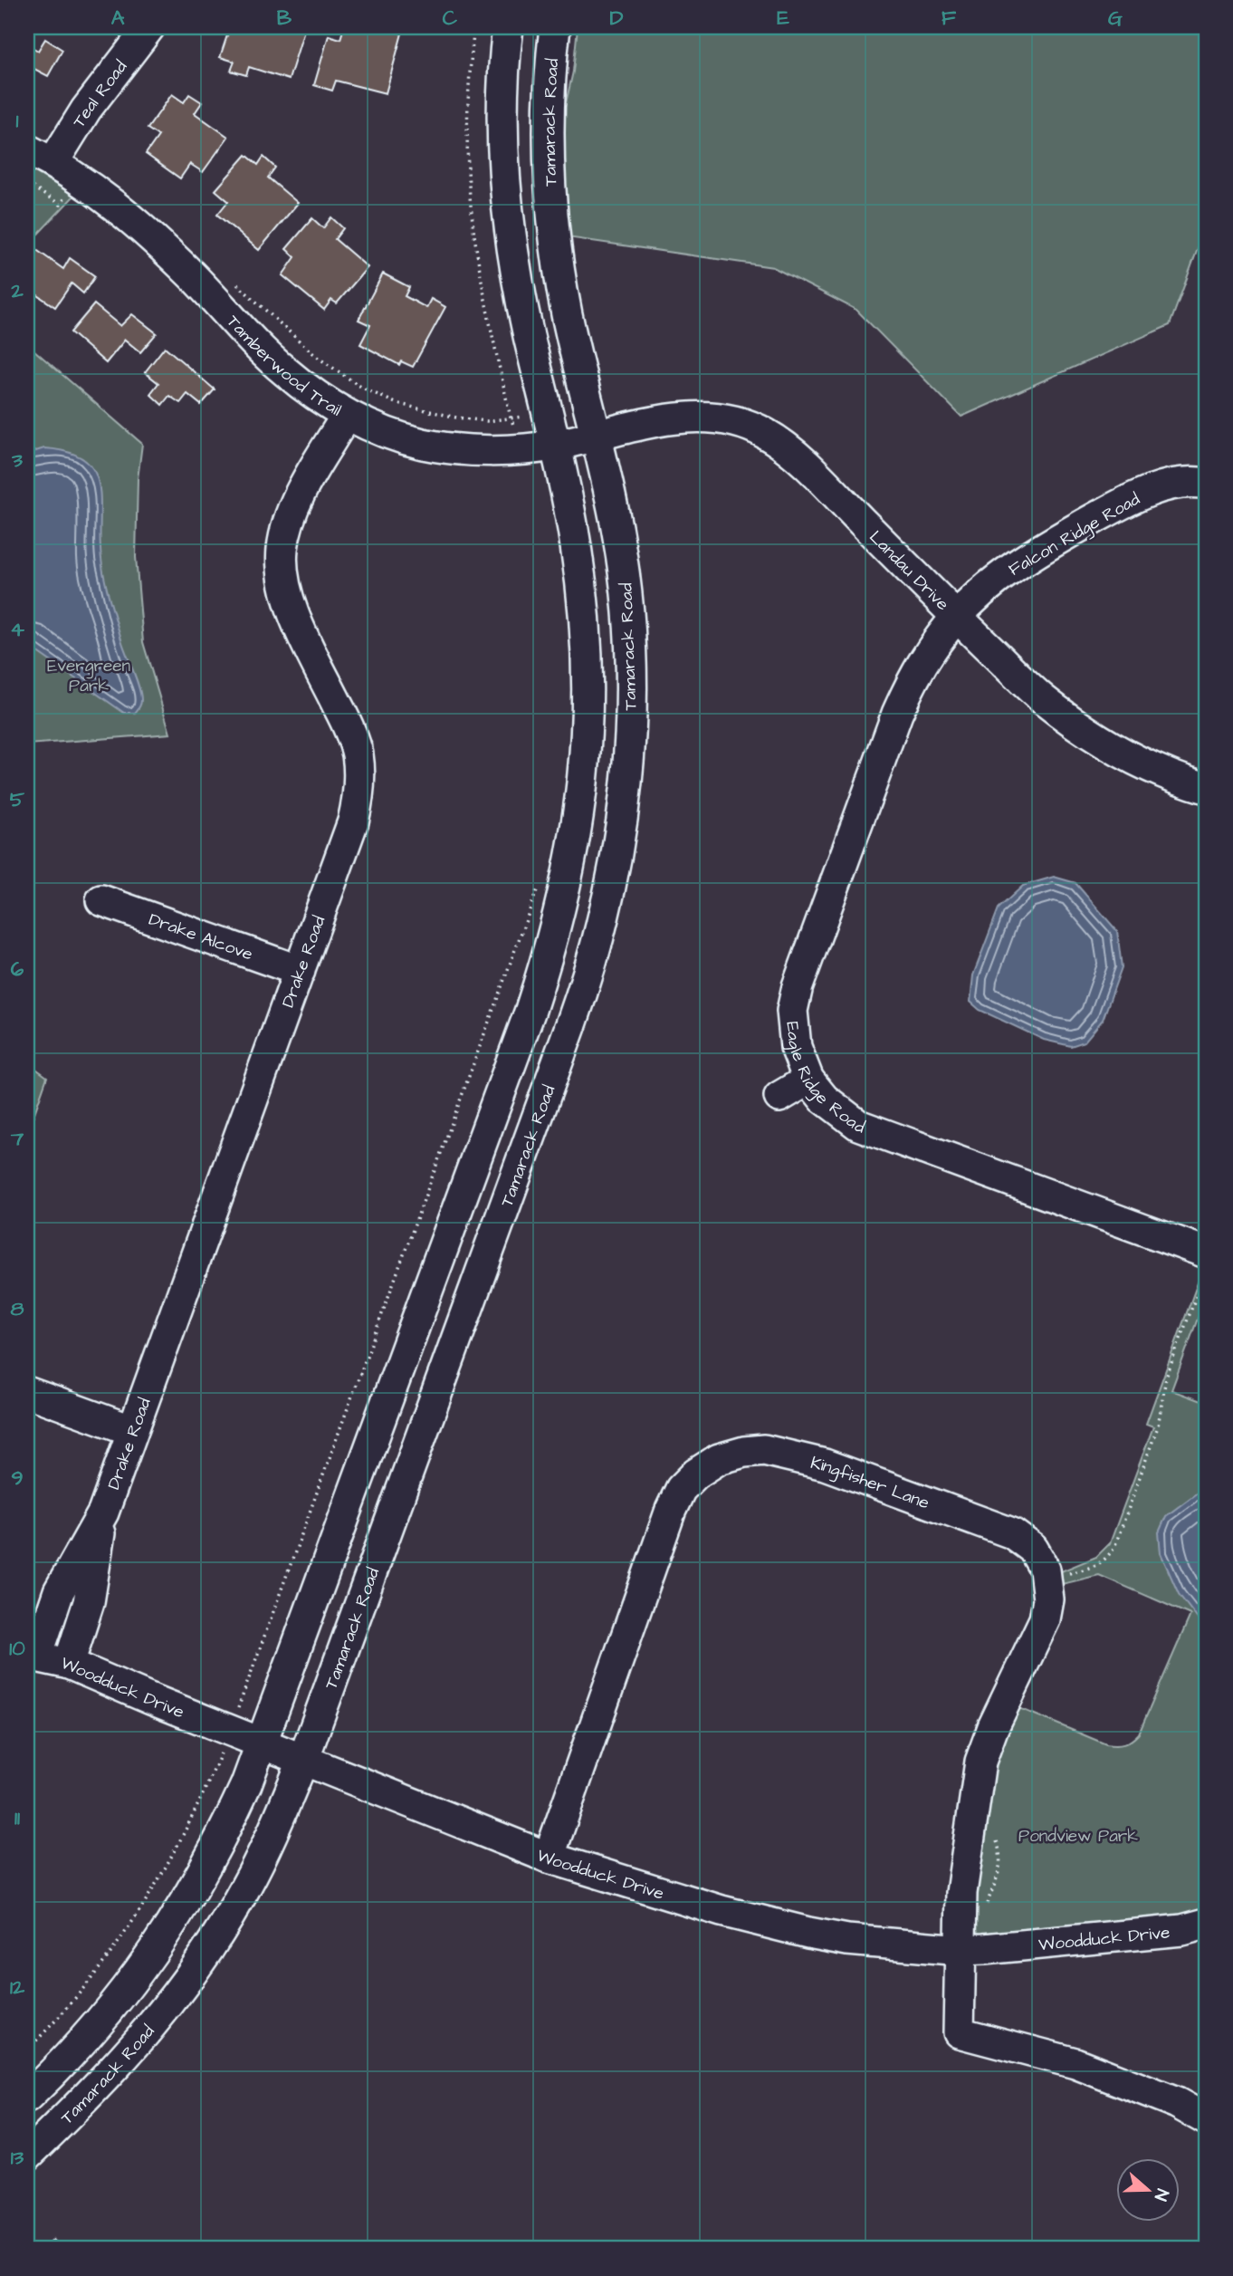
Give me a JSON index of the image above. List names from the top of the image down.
{
  "streets": {
    "street": [
      "Teal Road",
      "Tamarack Road",
      "Tamberwood Trail",
      "Falcon Ridge Road",
      "Landau Drive",
      "Drake Alcove",
      "Drake Road",
      "Eagle Ridge Road",
      "Kingfisher Lane",
      "Woodduck Drive"
    ]
  },
  "crossings": [
    ["Teal Road", "Tamberwood Trail"],
    ["Tamarack Road", "Tamberwood Trail"],
    ["Tamarack Road", "Landau Drive"],
    ["Tamarack Road", "Woodduck Drive"],
    ["Tamberwood Trail", "Landau Drive"],
    ["Tamberwood Trail", "Drake Road"],
    ["Falcon Ridge Road", "Landau Drive"],
    ["Falcon Ridge Road", "Eagle Ridge Road"],
    ["Landau Drive", "Eagle Ridge Road"],
    ["Drake Alcove", "Drake Road"],
    ["Drake Road", "Woodduck Drive"],
    ["Kingfisher Lane", "Woodduck Drive"]
  ],
  "parks": ["Evergreen Park", "Pondview Park"],
  "north": "right",
  "grid": {
    "columns": [
      "A",
      "B",
      "C",
      "D",
      "E",
      "F",
      "G"
    ],
    "rows": [
      "1",
      "2",
      "3",
      "4",
      "5",
      "6",
      "7",
      "8",
      "9",
      "10",
      "11",
      "12",
      "13"
    ]
  }
}
